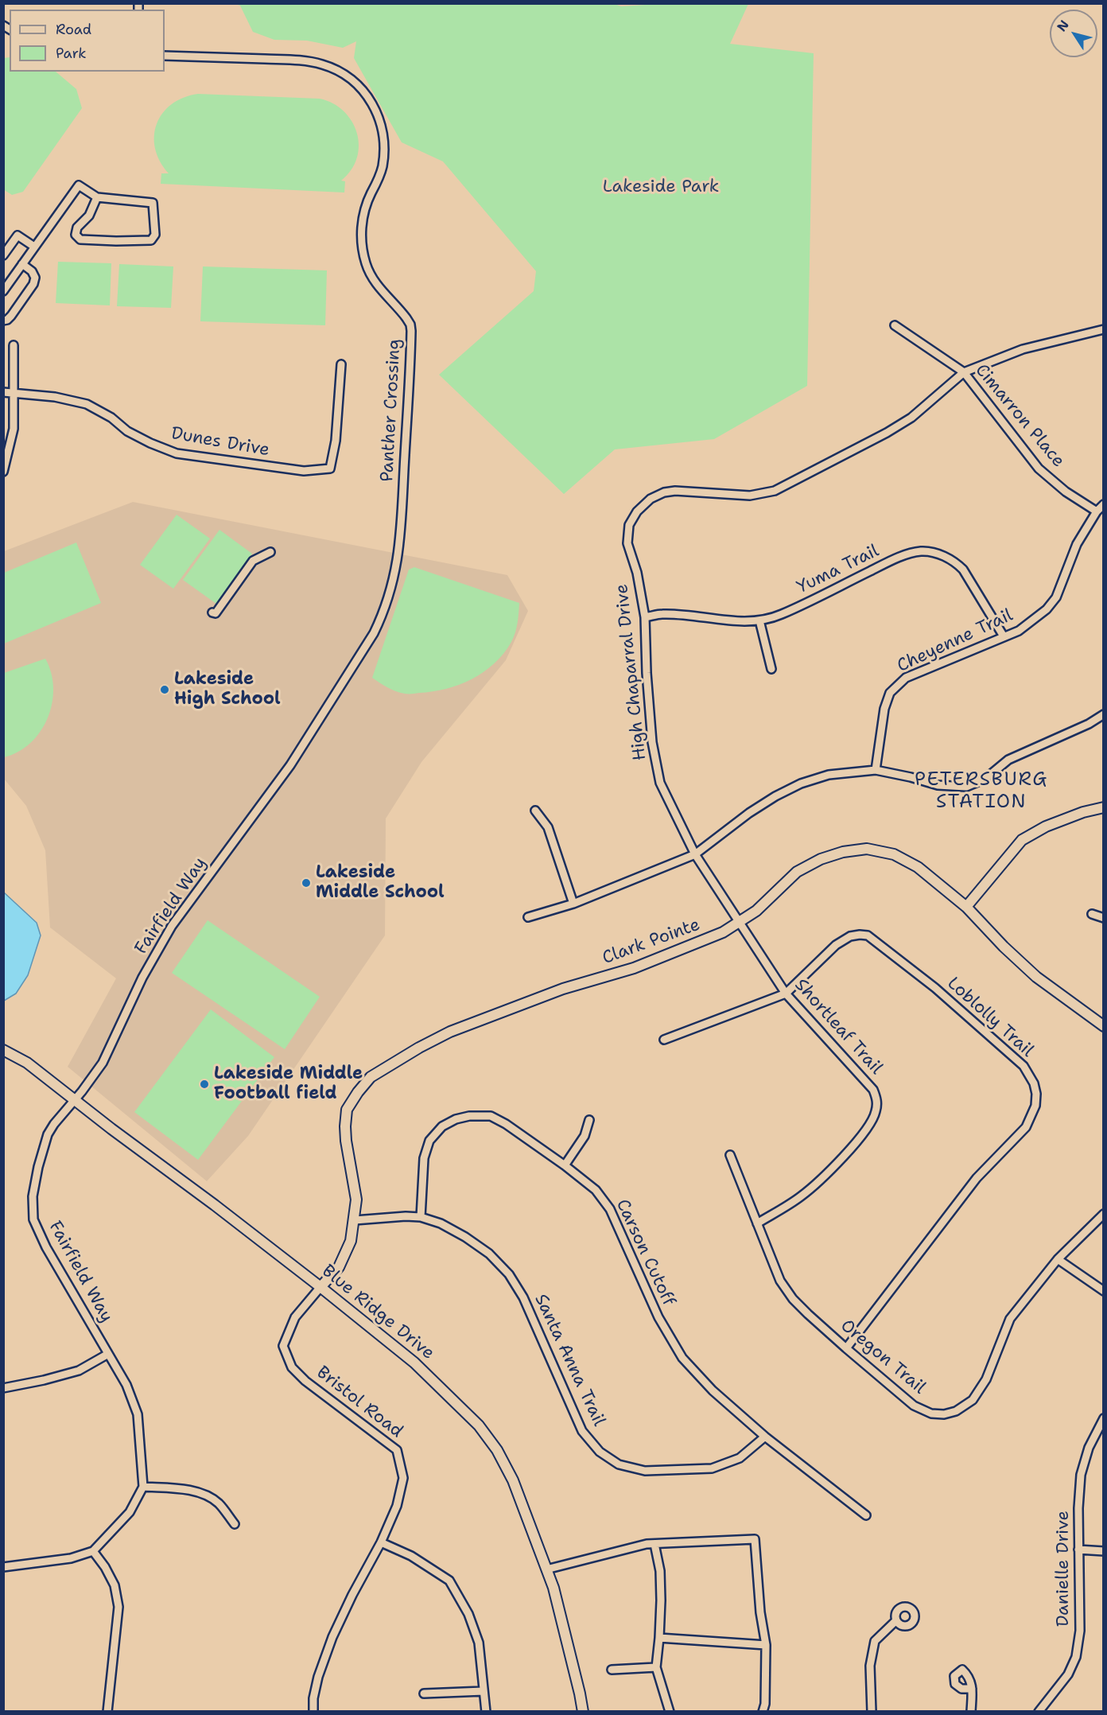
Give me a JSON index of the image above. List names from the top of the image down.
{
  "streets": {
    "street": [
      "Panther Crossing",
      "Cimarron Place",
      "Dunes Drive",
      "Yuma Trail",
      "Cheyenne Trail",
      "High Chaparral Drive",
      "Fairfield Way",
      "Clark Pointe",
      "Loblolly Trail",
      "Shortleaf Trail",
      "Carson Cutoff",
      "Blue Ridge Drive",
      "Oregon Trail",
      "Santa Anna Trail",
      "Bristol Road",
      "Danielle Drive"
    ]
  },
  "crossings": [
    ["Panther Crossing", "Fairfield Way"],
    ["Cimarron Place", "Cheyenne Trail"],
    ["Cimarron Place", "High Chaparral Drive"],
    ["Yuma Trail", "Cheyenne Trail"],
    ["Yuma Trail", "High Chaparral Drive"],
    ["High Chaparral Drive", "Clark Pointe"],
    ["High Chaparral Drive", "Shortleaf Trail"],
    ["Fairfield Way", "Blue Ridge Drive"],
    ["Clark Pointe", "Shortleaf Trail"],
    ["Clark Pointe", "Blue Ridge Drive"],
    ["Clark Pointe", "Santa Anna Trail"],
    ["Clark Pointe", "Bristol Road"],
    ["Loblolly Trail", "Shortleaf Trail"],
    ["Loblolly Trail", "Oregon Trail"],
    ["Shortleaf Trail", "Oregon Trail"],
    ["Carson Cutoff", "Santa Anna Trail"],
    ["Blue Ridge Drive", "Bristol Road"]
  ],
  "districts": ["PETERSBURG STATION"],
  "parks": ["Lakeside Park"],
  "places": ["Lakeside High School", "Lakeside Middle School", "Lakeside Middle Football field"],
  "legend": ["Road", "Park"],
  "north": "top left"
}
